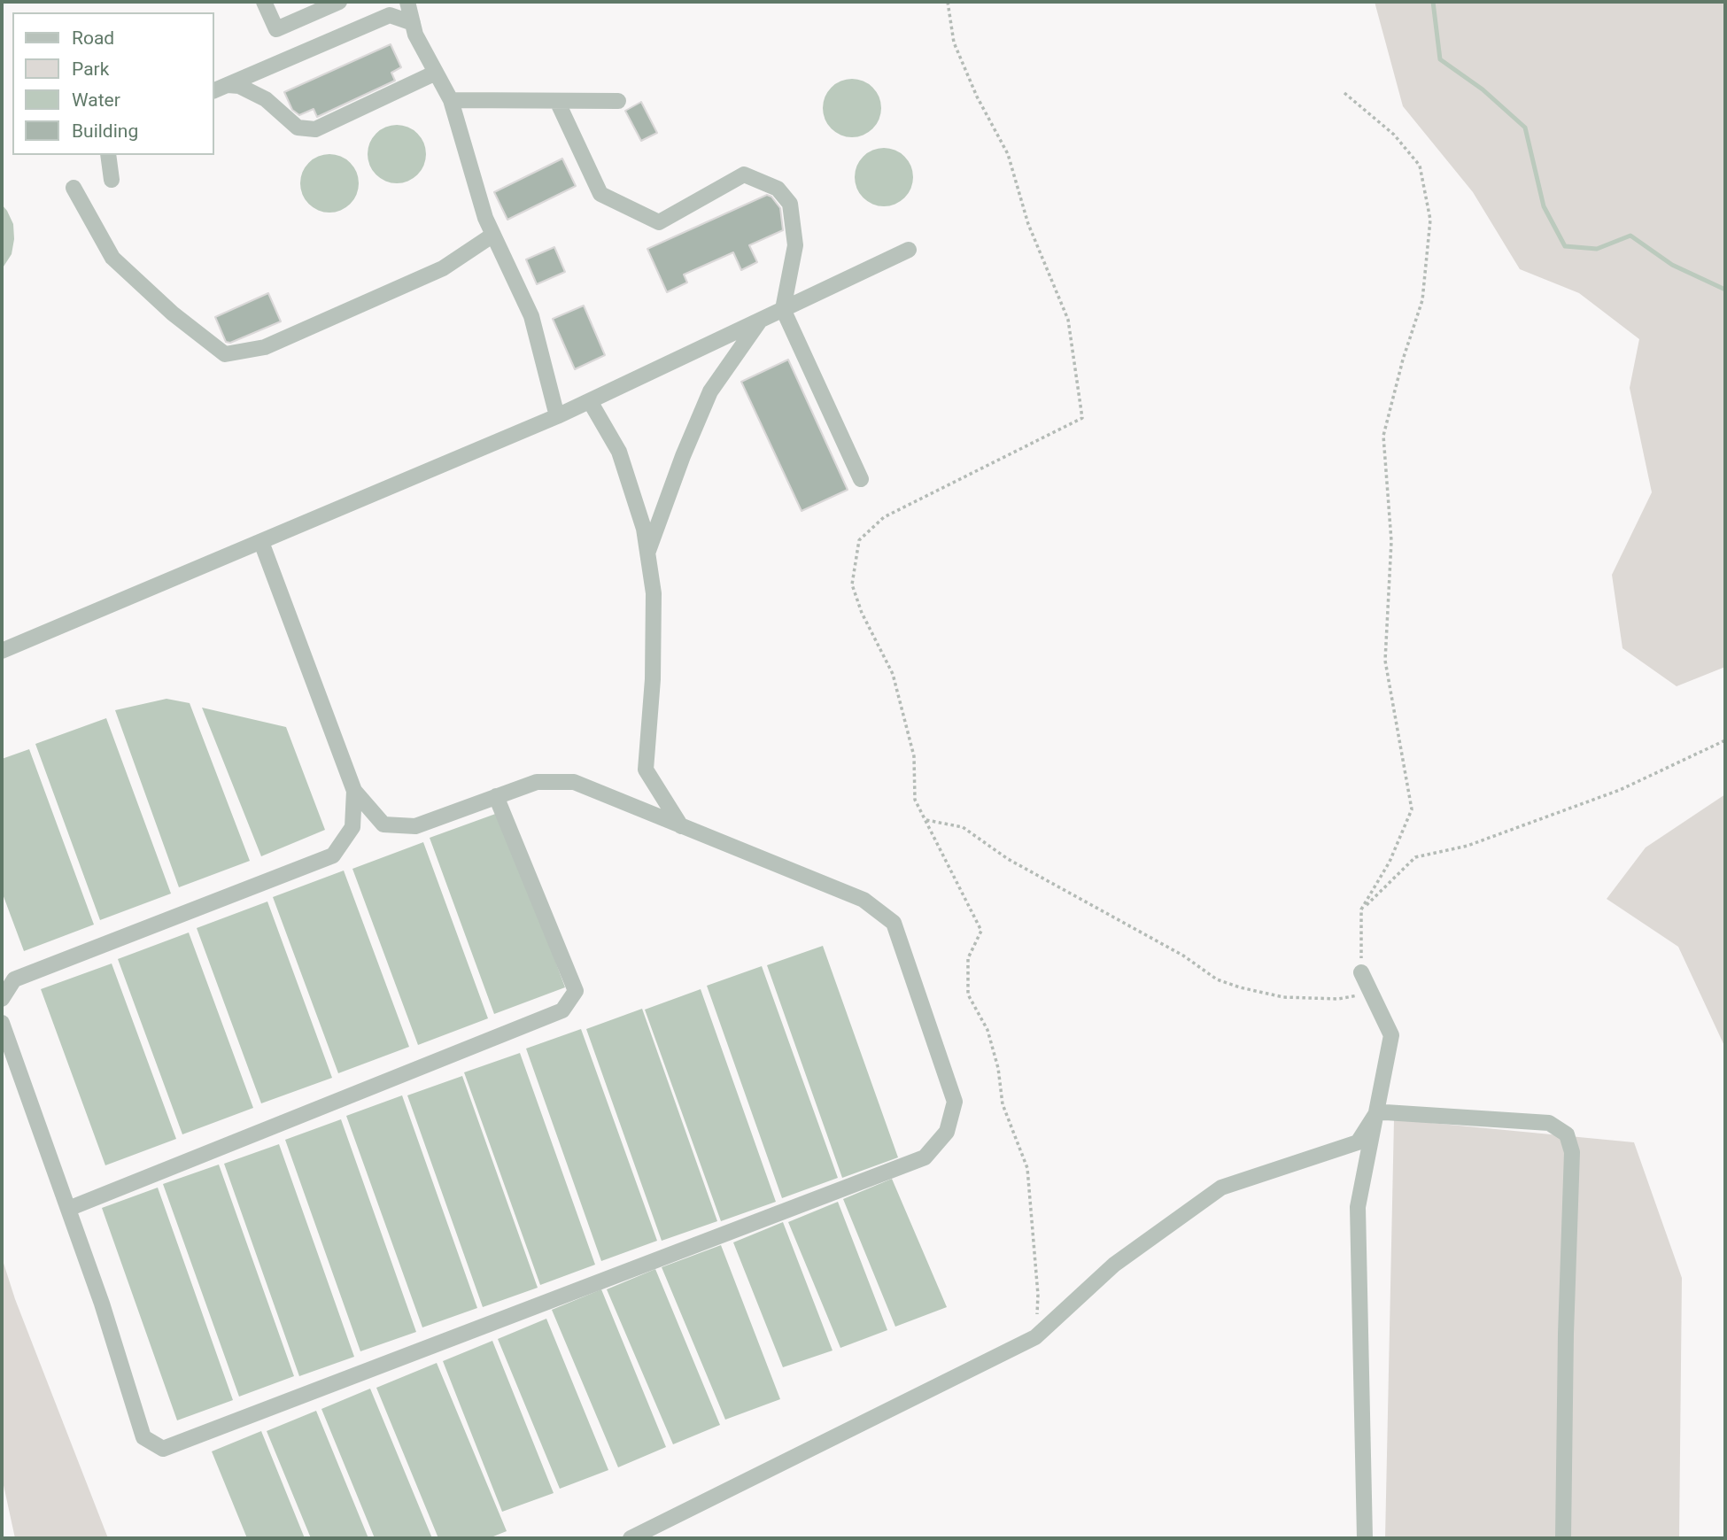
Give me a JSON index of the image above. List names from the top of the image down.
{
  "legend": [
    "Road",
    "Park",
    "Water",
    "Building"
  ]
}
